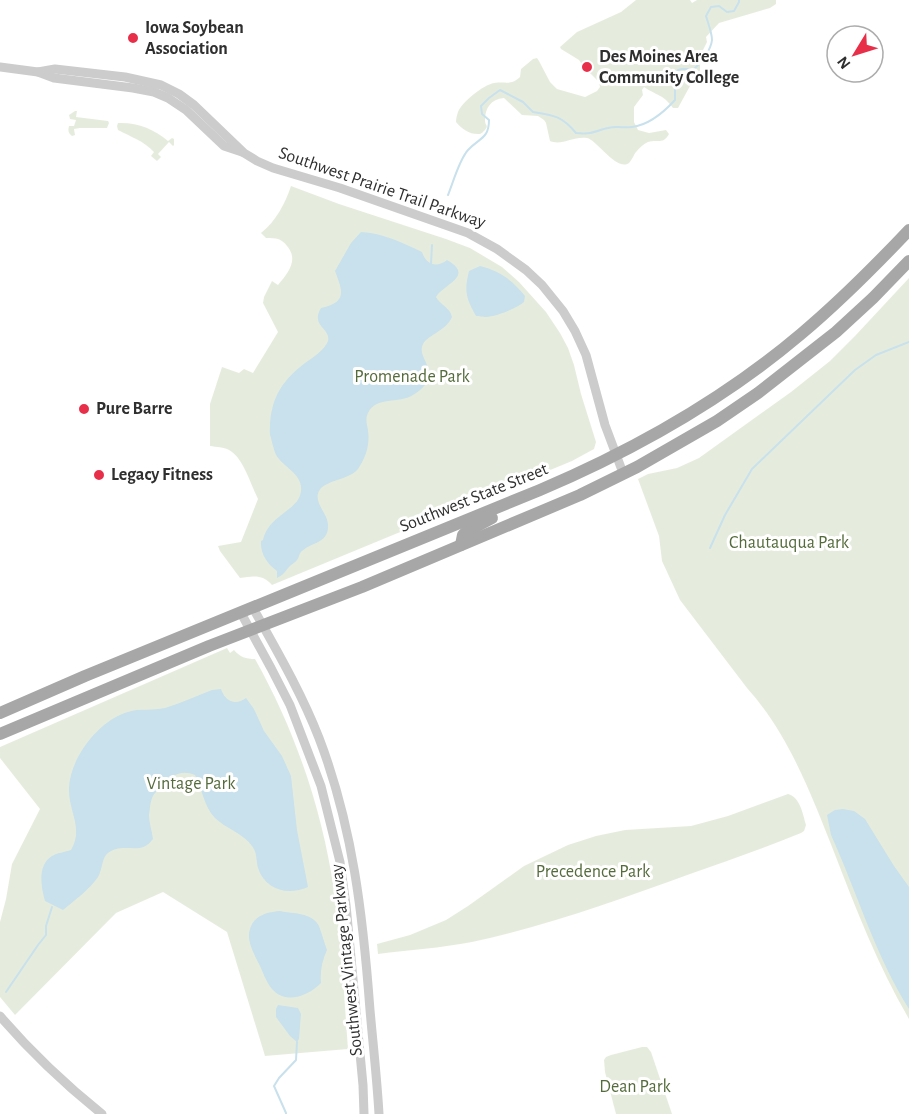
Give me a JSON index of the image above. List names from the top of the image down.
{
  "streets": {
    "main road": ["Southwest State Street"],
    "street": ["Southwest Prairie Trail Parkway", "Southwest Vintage Parkway"]
  },
  "crossings": [
    ["Southwest Prairie Trail Parkway", "Southwest State Street"],
    ["Southwest State Street", "Southwest Vintage Parkway"]
  ],
  "parks": [
    "Promenade Park",
    "Chautauqua Park",
    "Vintage Park",
    "Precedence Park",
    "Dean Park"
  ],
  "places": [
    "Iowa Soybean Association",
    "Des Moines Area Community College",
    "Pure Barre",
    "Legacy Fitness"
  ],
  "north": "bottom left"
}
